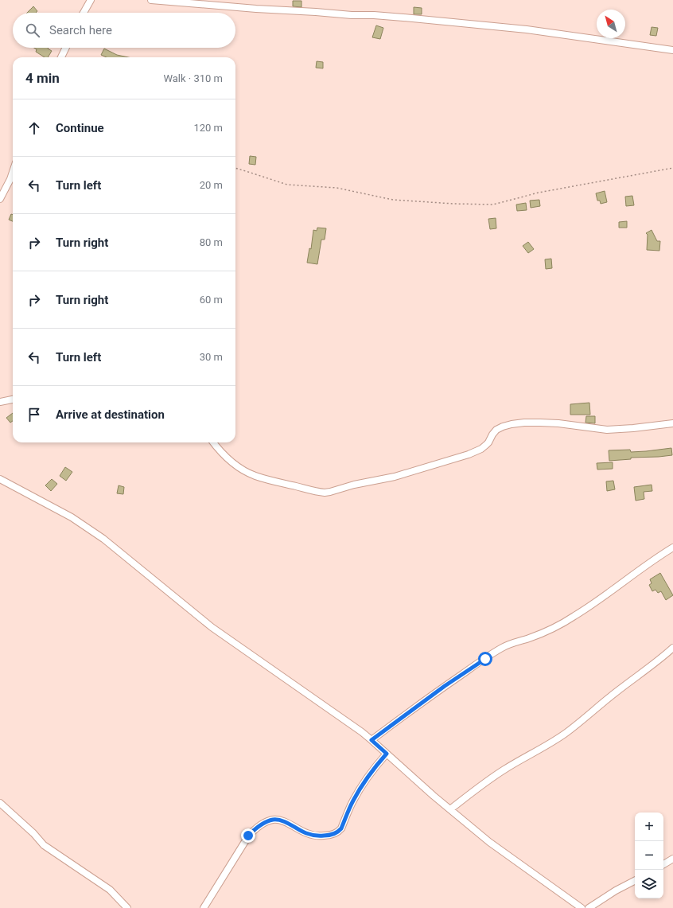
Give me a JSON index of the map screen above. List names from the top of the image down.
{
  "north": "top left",
  "page": {
    "search": "Search here",
    "heading": ["4 min", "Walk · 310 m"],
    "list": [
      ["Continue", "120 m"],
      ["Turn left", "20 m"],
      ["Turn right", "80 m"],
      ["Turn right", "60 m"],
      ["Turn left", "30 m"],
      "Arrive at destination"
    ],
    "map_buttons": ["+", "−"]
  }
}
